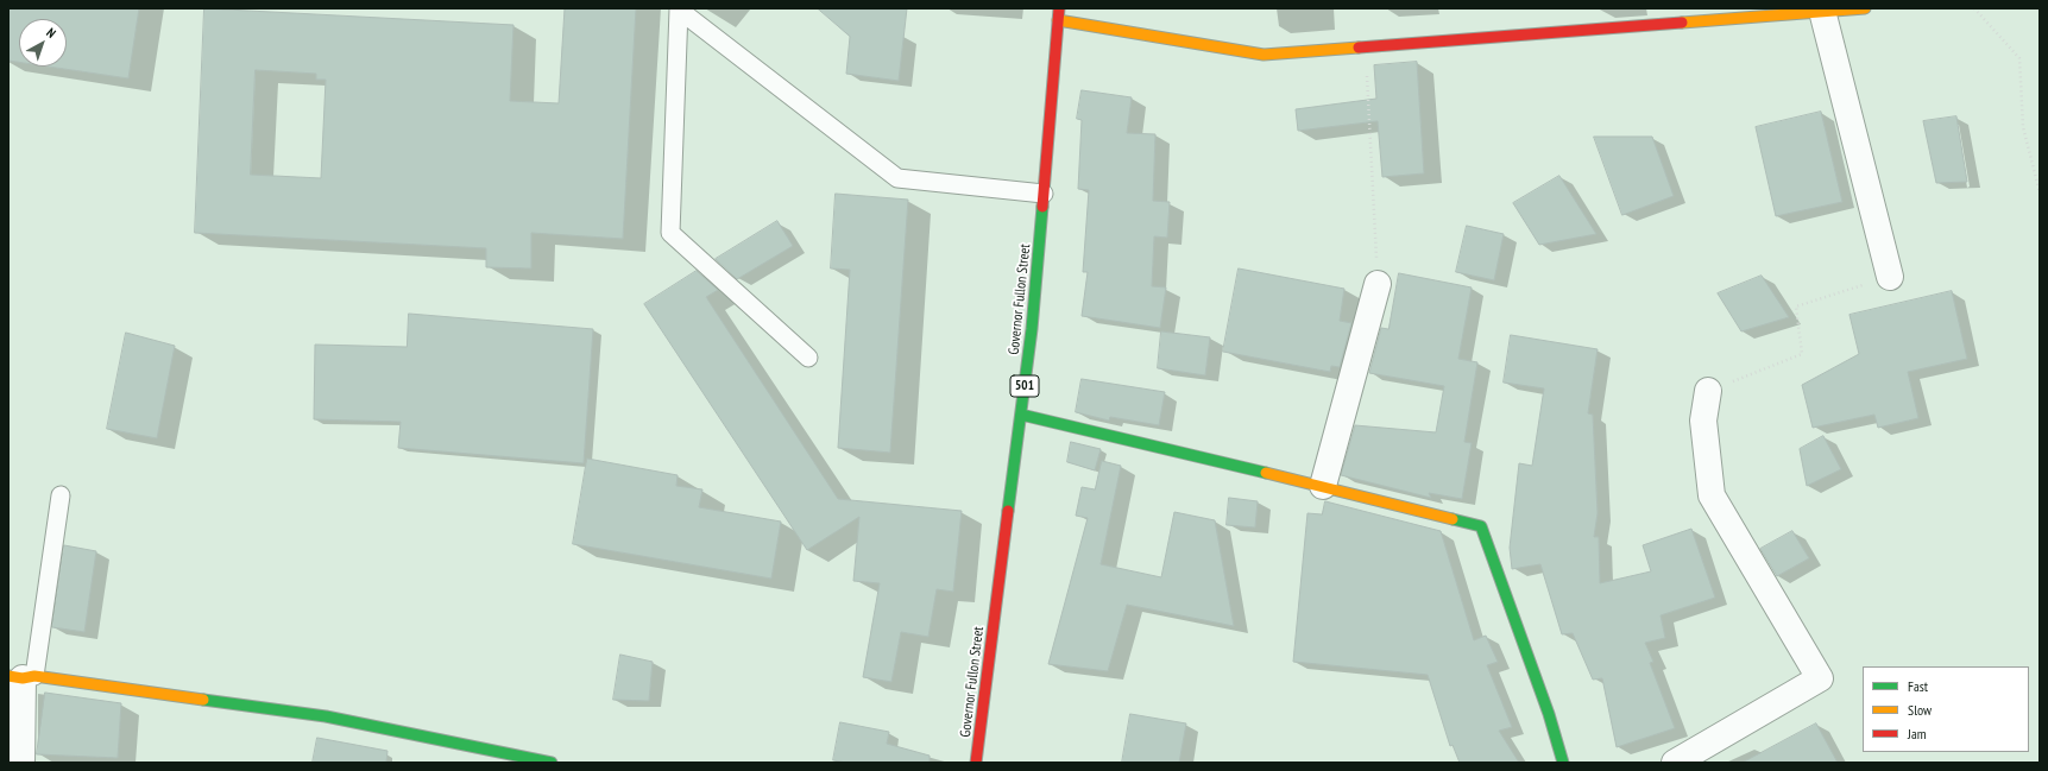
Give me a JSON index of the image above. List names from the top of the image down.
{
  "streets": {
    "street": ["Governor Fullon Street", "501"]
  },
  "legend": ["Fast", "Slow", "Jam"],
  "north": "top right"
}
